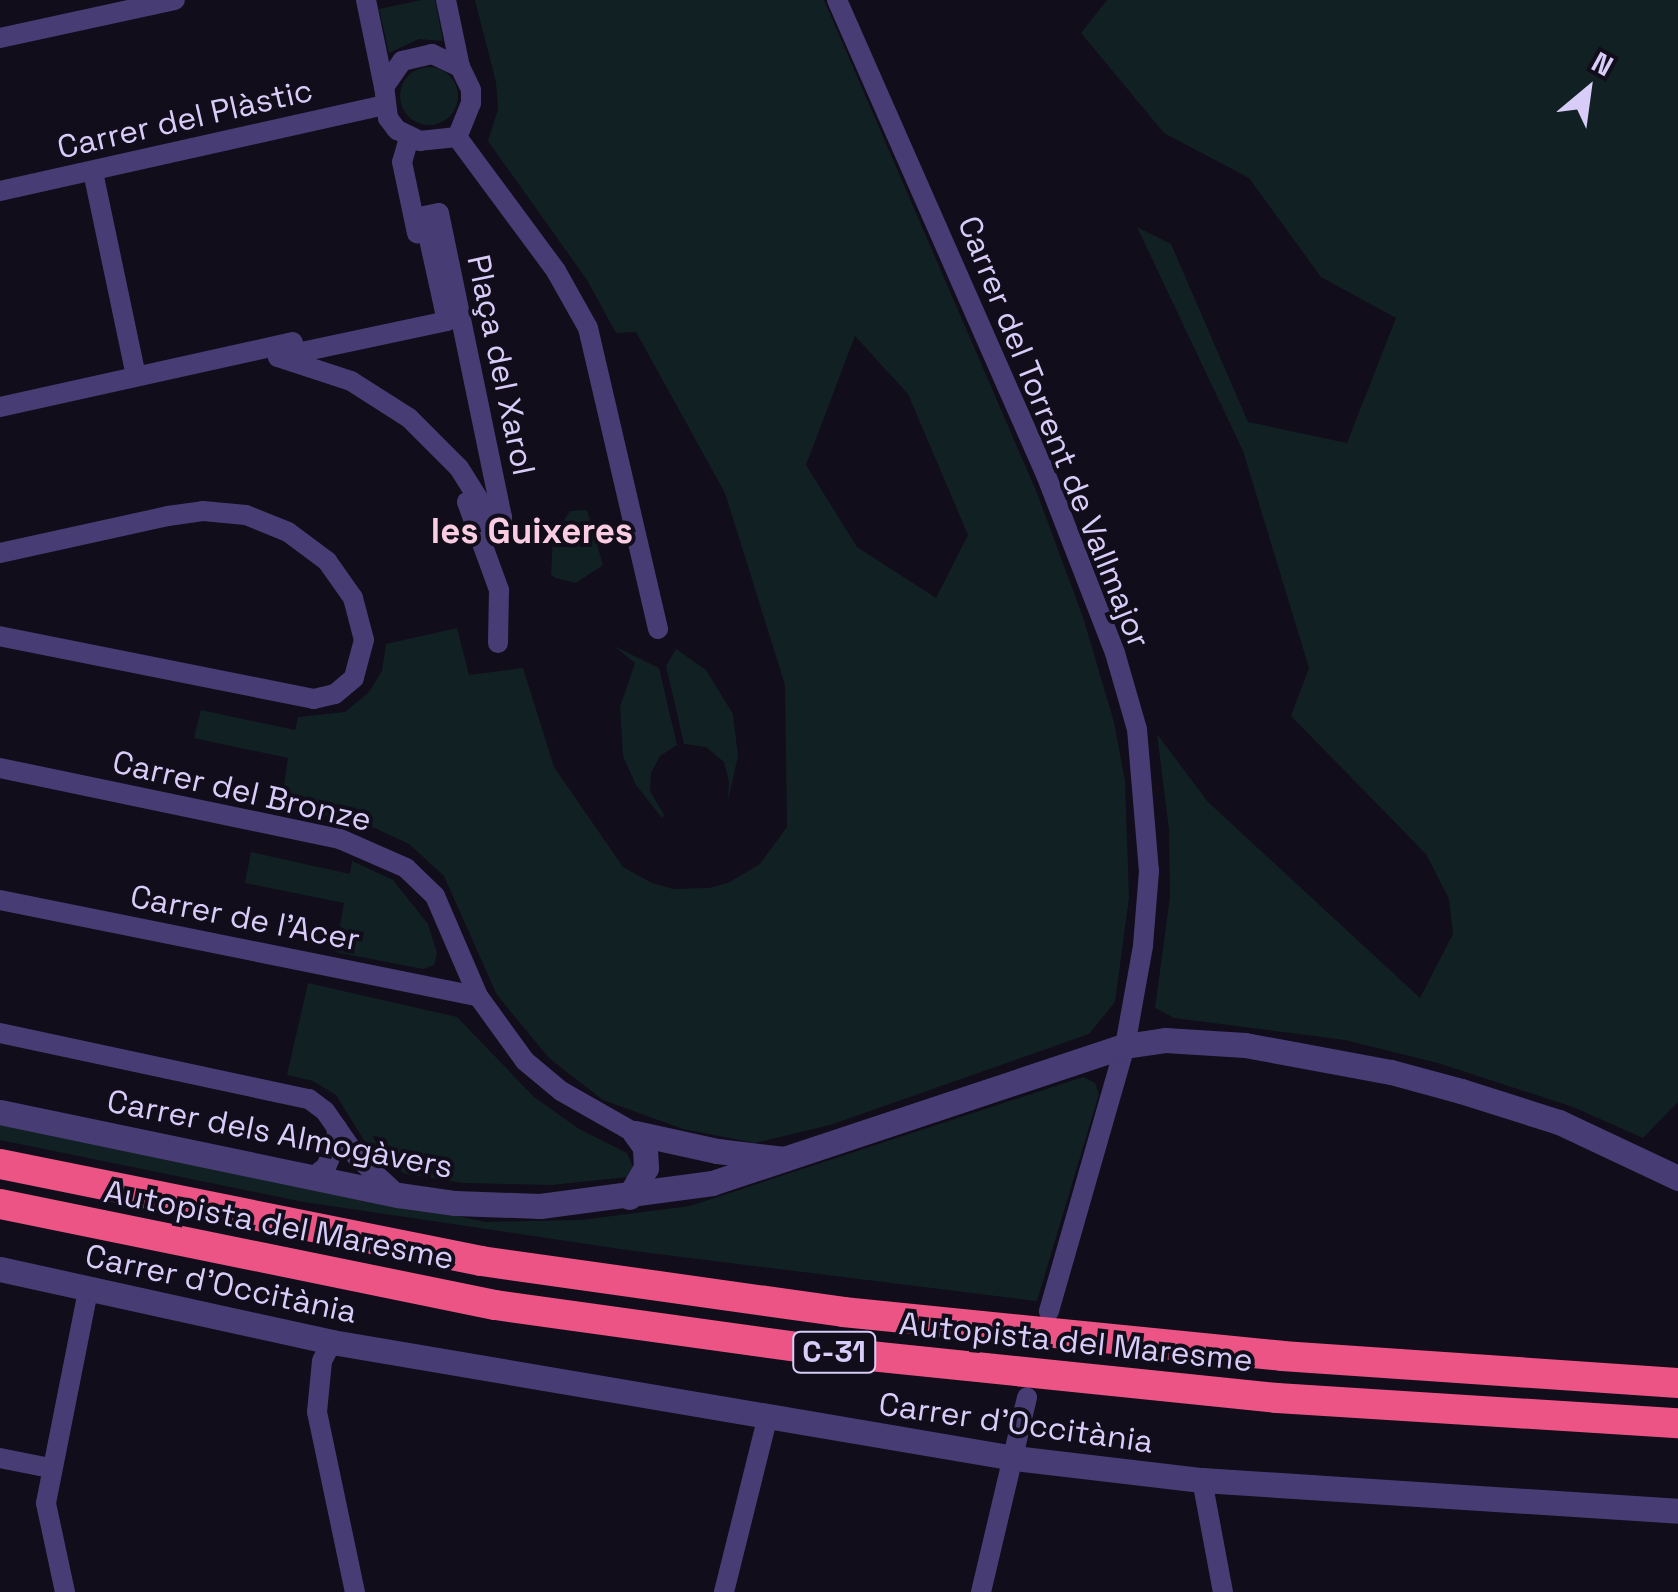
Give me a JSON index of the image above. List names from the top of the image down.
{
  "streets": {
    "highway": ["Autopista del Maresme", "C-31"],
    "street": [
      "Carrer del Plàstic",
      "Plaça del Xarol",
      "Carrer del Torrent de Vallmajor",
      "Carrer del Bronze",
      "Carrer de l'Acer",
      "Carrer dels Almogàvers",
      "Carrer d'Occitània"
    ]
  },
  "crossings": [
    ["Carrer del Torrent de Vallmajor", "Carrer dels Almogàvers"],
    ["Carrer del Bronze", "Carrer de l'Acer"]
  ],
  "districts": ["les Guixeres"],
  "north": "top right"
}
